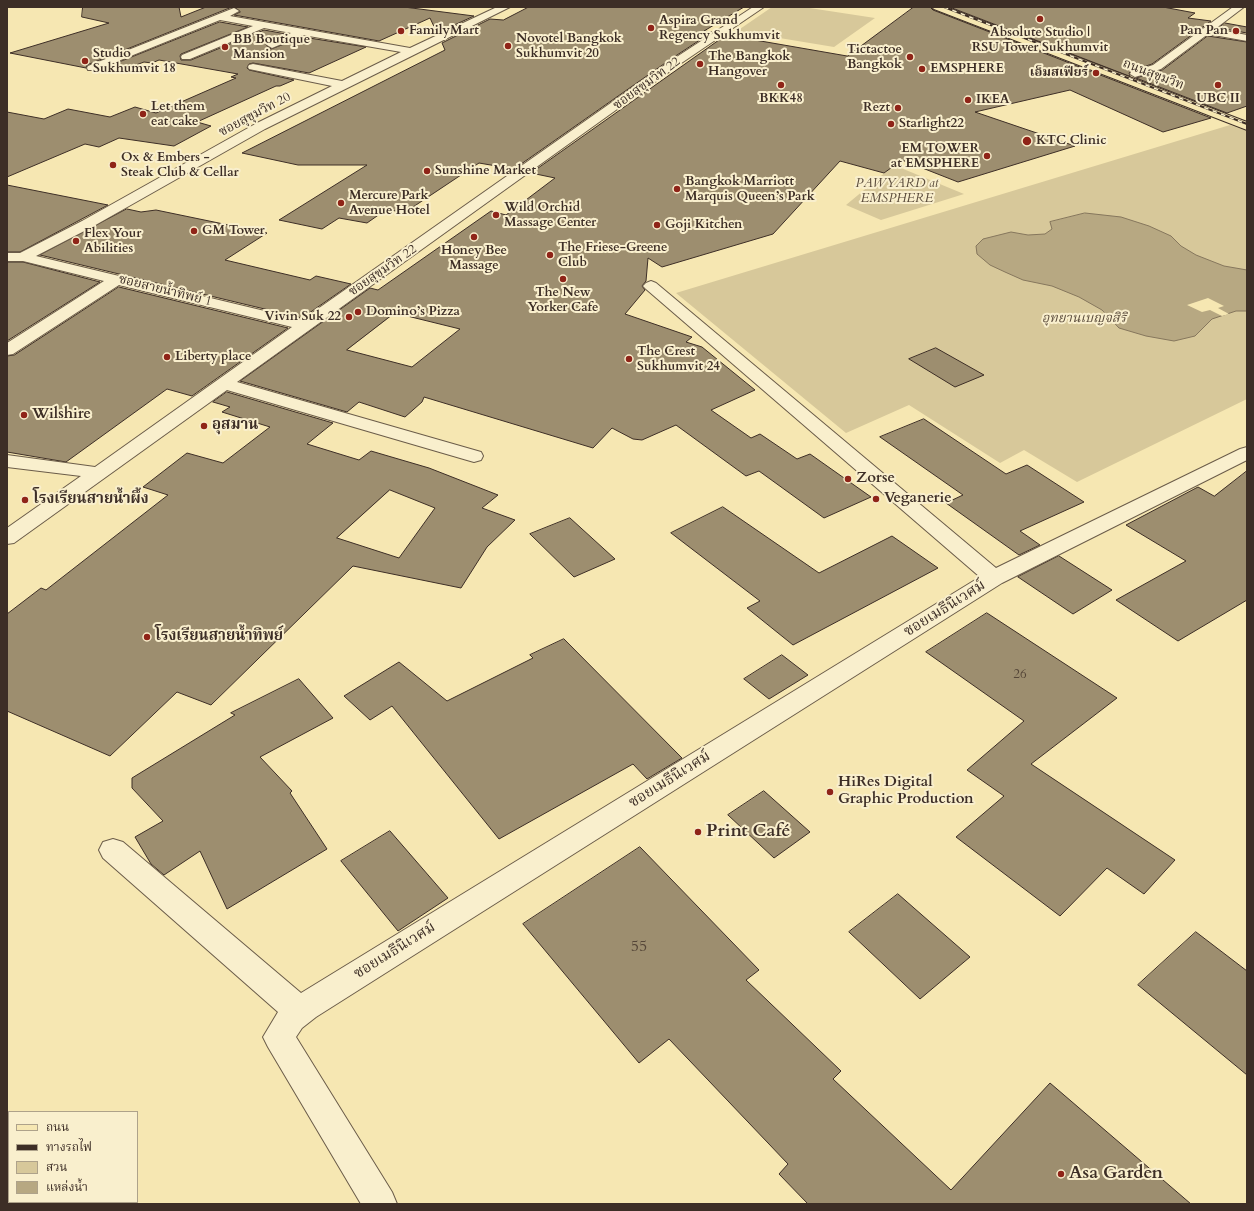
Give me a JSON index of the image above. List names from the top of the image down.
{
  "streets": {
    "main road": ["ถนนสุขุมวิท"],
    "street": [
      "ซอยสุขุมวิท 22",
      "ซอยสุขุมวิท 20",
      "ซอยสายน้ำทิพย์ 1",
      "ซอยเมธีนิเวศม์"
    ]
  },
  "crossings": [
    ["ซอยสุขุมวิท 22", "ซอยสายน้ำทิพย์ 1"],
    ["ซอยสุขุมวิท 20", "ซอยสายน้ำทิพย์ 1"]
  ],
  "parks": ["PAWYARD at EMSPHERE", "อุทยานเบญจสิริ"],
  "places": [
    "Absolute Studio | RSU Tower Sukhumvit",
    "Aspira Grand Regency Sukhumvit",
    "FamilyMart",
    "Pan Pan",
    "Novotel Bangkok Sukhumvit 20",
    "BB Boutique Mansion",
    "Tictactoe Bangkok",
    "Studio Sukhumvit 18",
    "The Bangkok Hangover",
    "EMSPHERE",
    "เอ็มสเฟียร์",
    "BKK48",
    "UBC II",
    "IKEA",
    "Rezt",
    "Let them eat cake",
    "Starlight22",
    "KTC Clinic",
    "EM TOWER at EMSPHERE",
    "Ox & Embers - Steak Club & Cellar",
    "Sunshine Market",
    "Bangkok Marriott Marquis Queen’s Park",
    "Mercure Park Avenue Hotel",
    "Wild Orchid Massage Center",
    "Goji Kitchen",
    "GM Tower",
    "Honey Bee Massage",
    "Flex Your Abilities",
    "The Friese-Greene Club",
    "The New Yorker Cafe",
    "Domino’s Pizza",
    "Vivin Suk 22",
    "Liberty place",
    "The Crest Sukhumvit 24",
    "Wilshire",
    "อุสมาน",
    "Zorse",
    "Veganerie",
    "โรงเรียนสายน้ำผึ้ง",
    "โรงเรียนสายน้ำทิพย์",
    "HiRes Digital Graphic Production",
    "Print Café",
    "Asa Garden"
  ],
  "house_numbers": ["26", "55"],
  "legend": [
    "ถนน",
    "ทางรถไฟ",
    "สวน",
    "แหล่งน้ำ"
  ]
}
